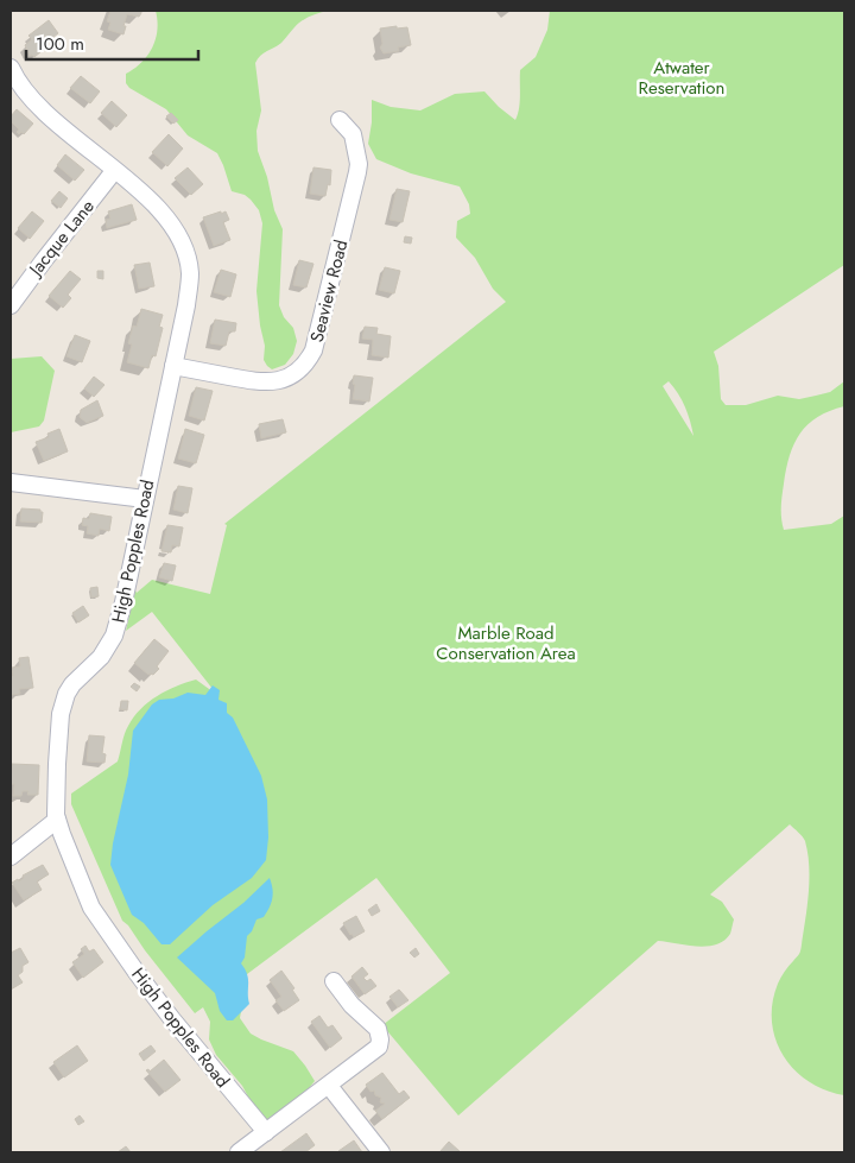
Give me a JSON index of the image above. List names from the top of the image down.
{
  "streets": {
    "street": ["Jacque Lane", "Seaview Road", "High Popples Road"]
  },
  "crossings": [
    ["Jacque Lane", "High Popples Road"],
    ["Seaview Road", "High Popples Road"]
  ],
  "parks": ["Atwater Reservation", "Marble Road Conservation Area"],
  "scale_bar": "100 m"
}
